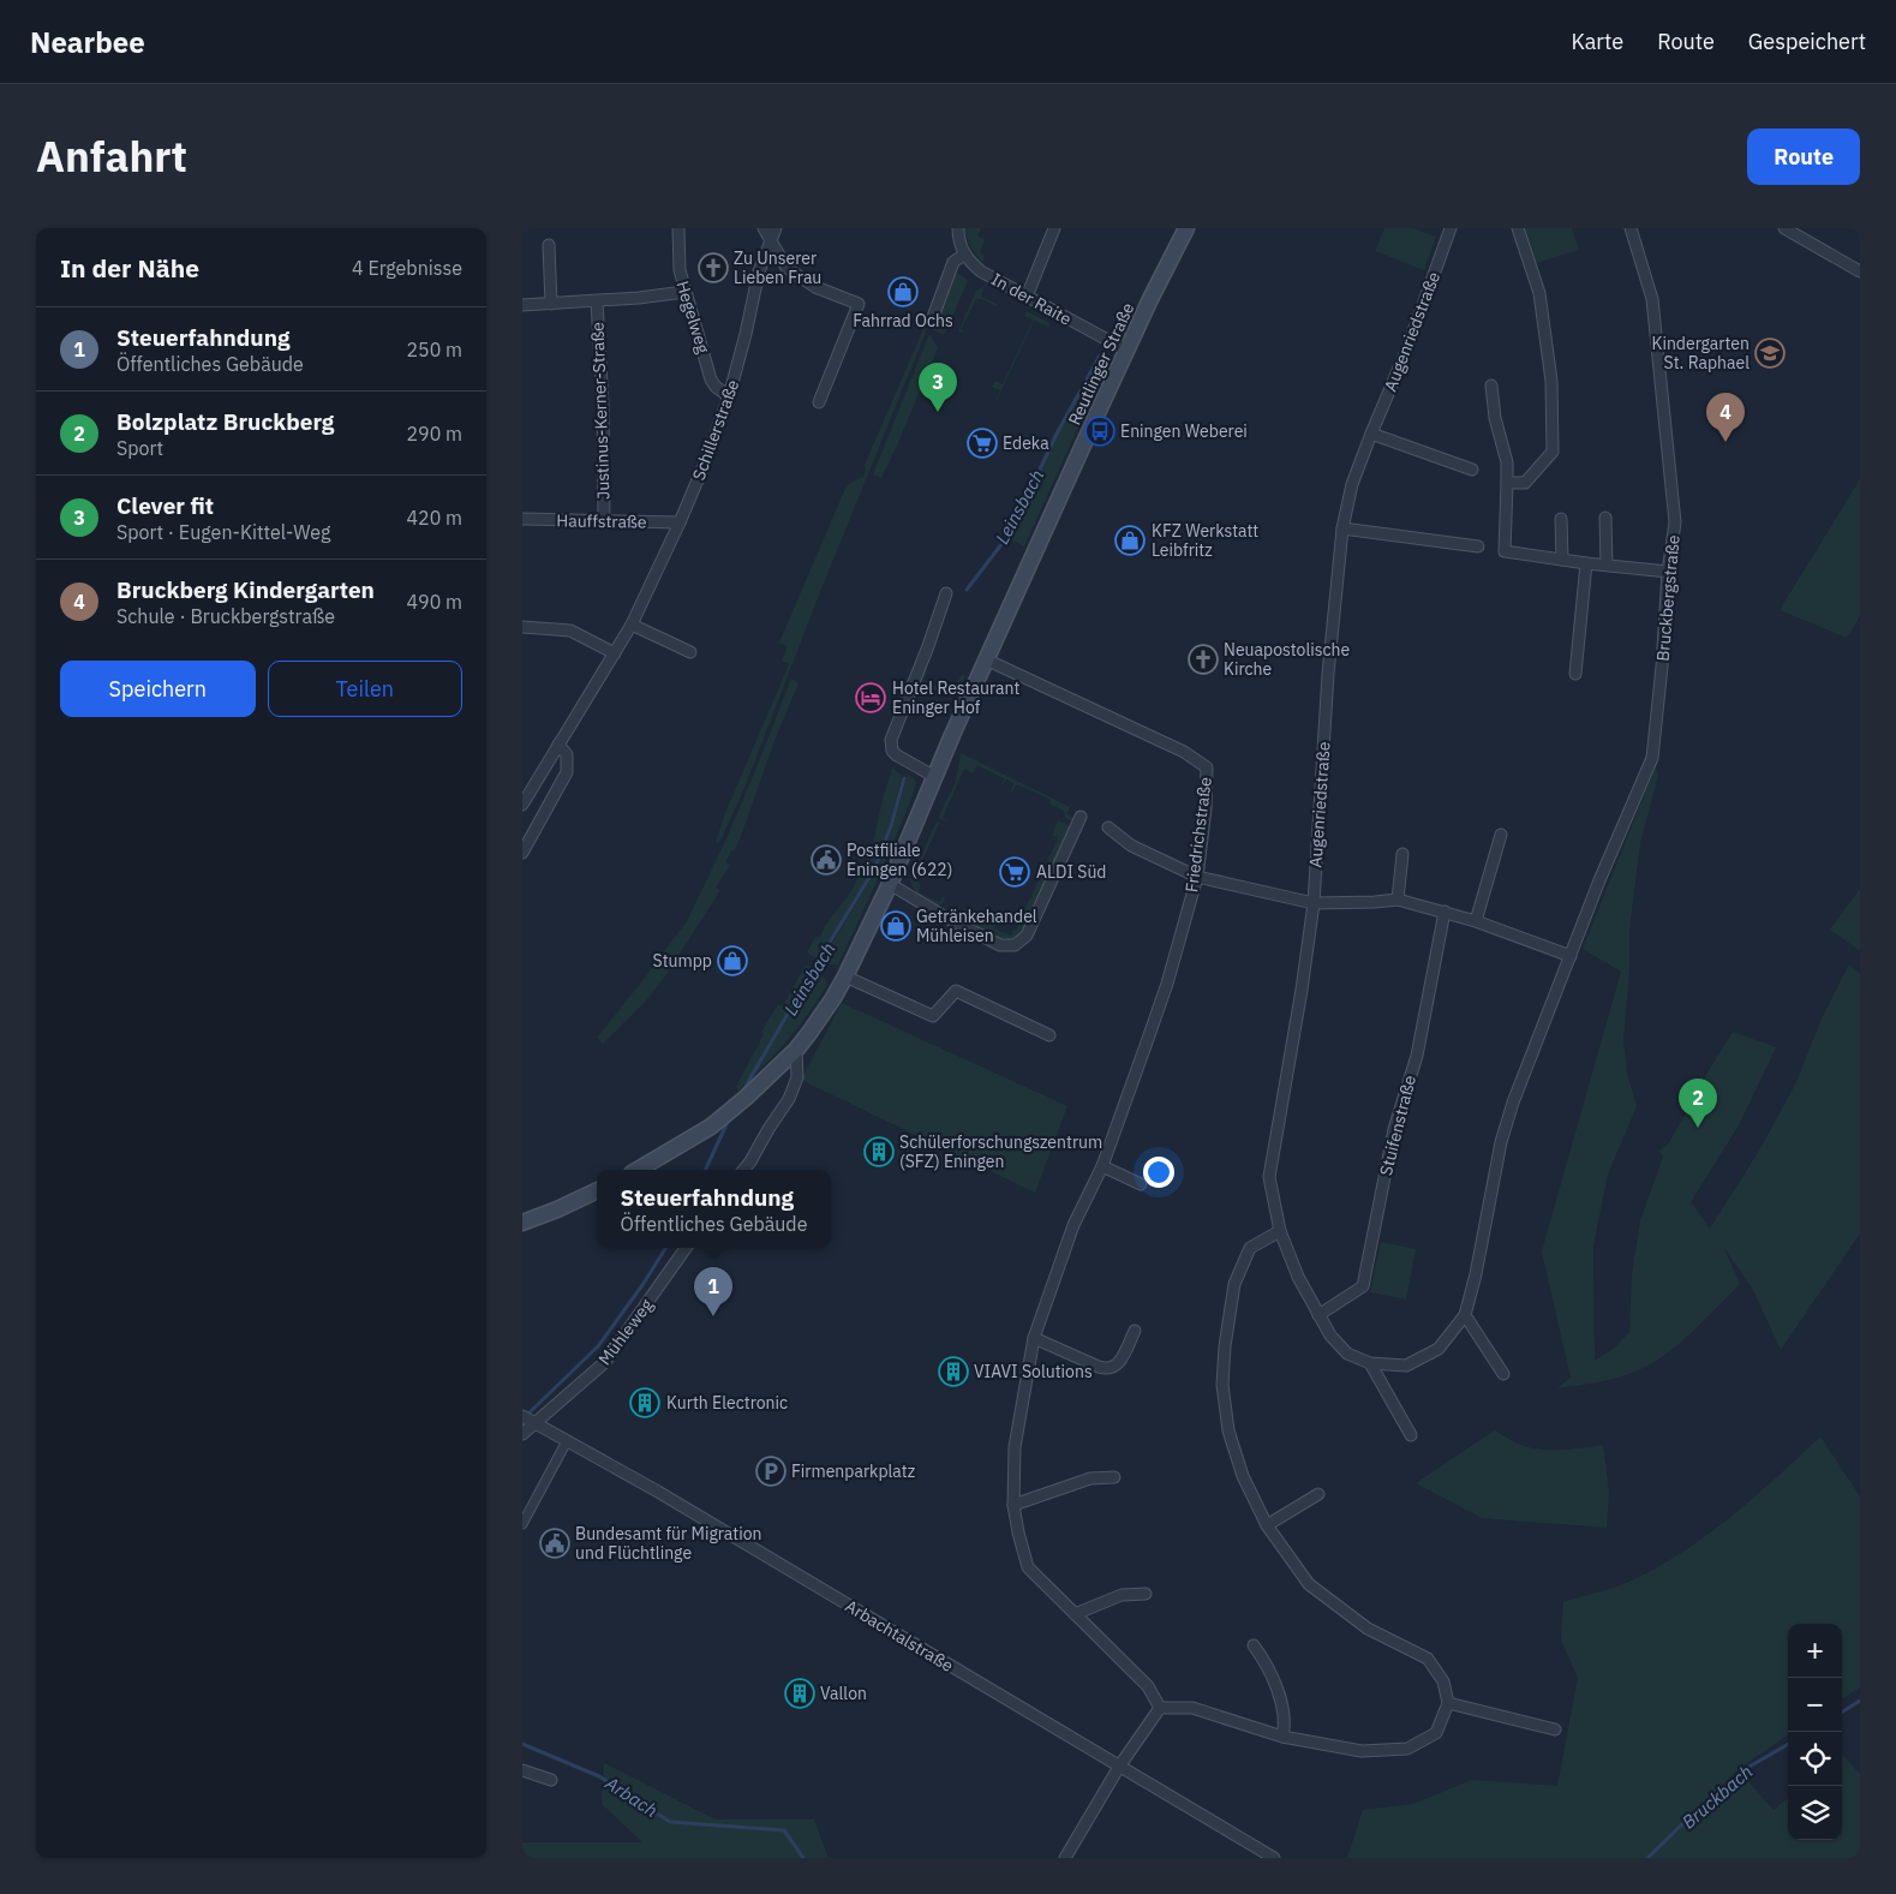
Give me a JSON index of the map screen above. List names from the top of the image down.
{
  "streets": {
    "main road": ["Reutlinger Straße"],
    "street": [
      "In der Raite",
      "Hegelweg",
      "Augenriedstraße",
      "Justinus-Kerner-Straße",
      "Schillerstraße",
      "Hauffstraße",
      "Bruckbergstraße",
      "Friedrichstraße",
      "Stuifenstraße",
      "Mühleweg",
      "Arbachtalstraße"
    ]
  },
  "crossings": [
    ["In der Raite", "Reutlinger Straße"],
    ["Hegelweg", "Schillerstraße"],
    ["Augenriedstraße", "Bruckbergstraße"],
    ["Augenriedstraße", "Stuifenstraße"],
    ["Reutlinger Straße", "Friedrichstraße"],
    ["Justinus-Kerner-Straße", "Hauffstraße"],
    ["Schillerstraße", "Hauffstraße"],
    ["Mühleweg", "Arbachtalstraße"]
  ],
  "water": ["Leinsbach", "Arbach", "Bruckbach"],
  "places": {
    "church": ["Zu Unserer Lieben Frau", "Neuapostolische Kirche"],
    "shop": [
      "Fahrrad Ochs",
      "KFZ Werkstatt Leibfritz",
      "Getränkehandel Mühleisen",
      "Stumpp"
    ],
    "school or university": ["Kindergarten St. Raphael"],
    "bus stop": ["Eningen Weberei"],
    "supermarket": ["Edeka", "ALDI Süd"],
    "hotel": ["Hotel Restaurant Eninger Hof"],
    "public building": ["Postfiliale Eningen (622)", "Bundesamt für Migration und Flüchtlinge"],
    "building": [
      "Schülerforschungszentrum (SFZ) Eningen",
      "VIAVI Solutions",
      "Kurth Electronic",
      "Vallon"
    ],
    "parking": ["Firmenparkplatz"]
  },
  "page": {
    "header": "Nearbee",
    "nav": ["Karte", "Route", "Gespeichert"],
    "title": "Anfahrt",
    "buttons": [
      "Route",
      ["Speichern", "Teilen"]
    ],
    "heading": ["In der Nähe", "4 Ergebnisse"],
    "list": [
      {
        "mark": "1",
        "name": "Steuerfahndung",
        "note": "Öffentliches Gebäude",
        "value": "250 m"
      },
      {
        "mark": "2",
        "name": "Bolzplatz Bruckberg",
        "note": "Sport",
        "value": "290 m"
      },
      {
        "mark": "3",
        "name": "Clever fit",
        "note": "Sport · Eugen-Kittel-Weg",
        "value": "420 m"
      },
      {
        "mark": "4",
        "name": "Bruckberg Kindergarten",
        "note": "Schule · Bruckbergstraße",
        "value": "490 m"
      }
    ],
    "pins": [
      "3",
      "4",
      "2",
      "1"
    ],
    "popup": ["Steuerfahndung", "Öffentliches Gebäude"],
    "map_buttons": ["+", "−"]
  }
}
